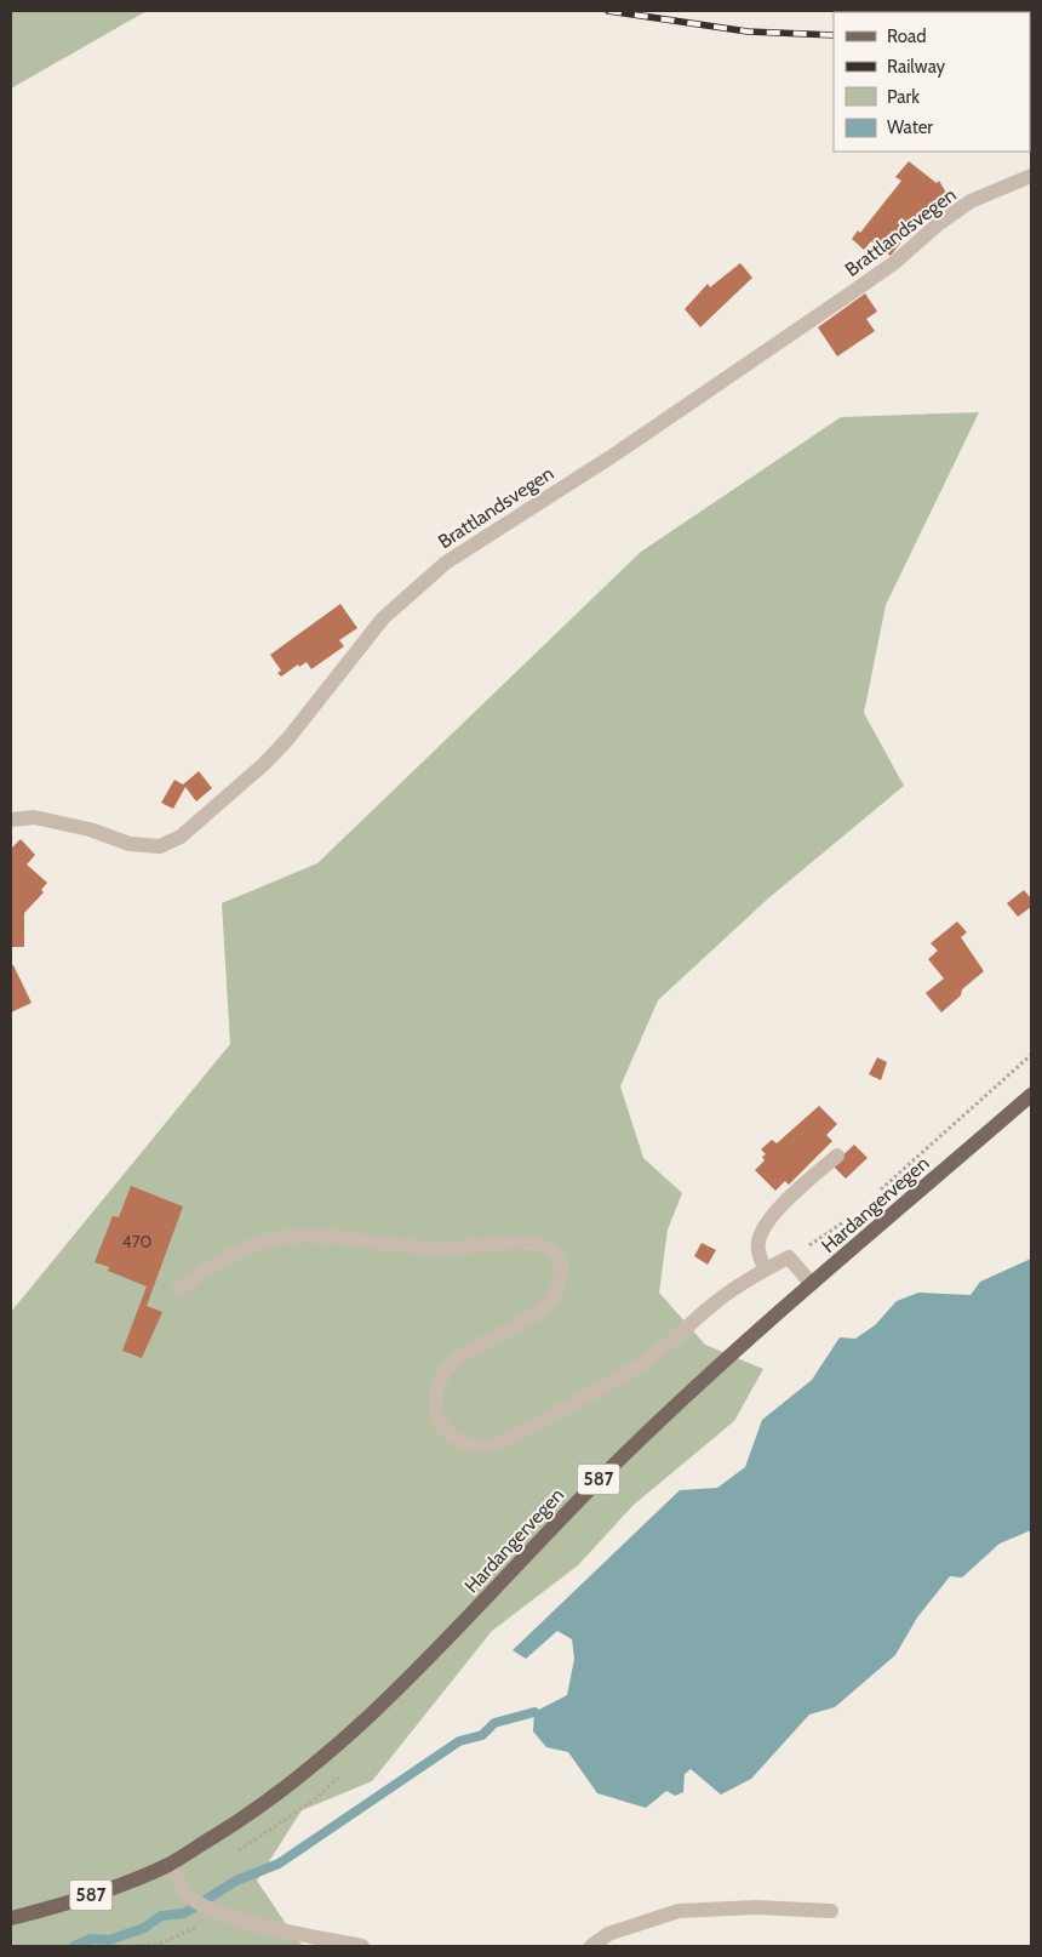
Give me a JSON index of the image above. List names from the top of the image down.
{
  "streets": {
    "main road": ["Hardangervegen", "587"],
    "street": ["Brattlandsvegen"]
  },
  "house_numbers": ["470"],
  "legend": [
    "Road",
    "Railway",
    "Park",
    "Water"
  ]
}
